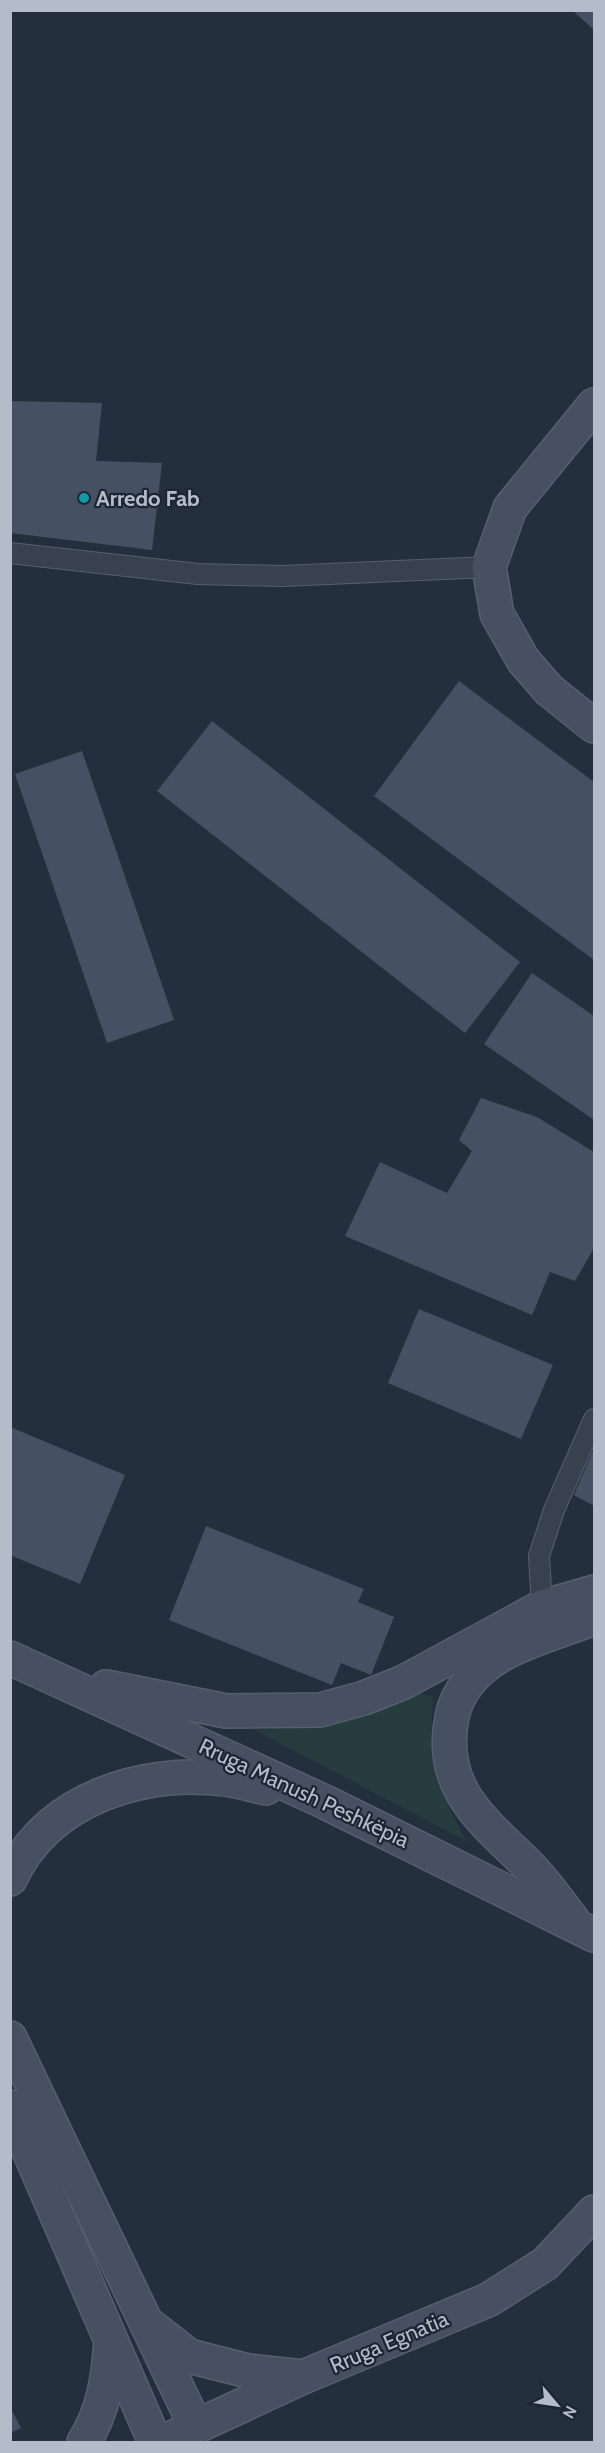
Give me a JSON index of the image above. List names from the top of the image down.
{
  "streets": {
    "main road": ["Rruga Manush Peshkëpia", "Rruga Egnatia"]
  },
  "places": ["Arredo Fab"],
  "north": "bottom right"
}
